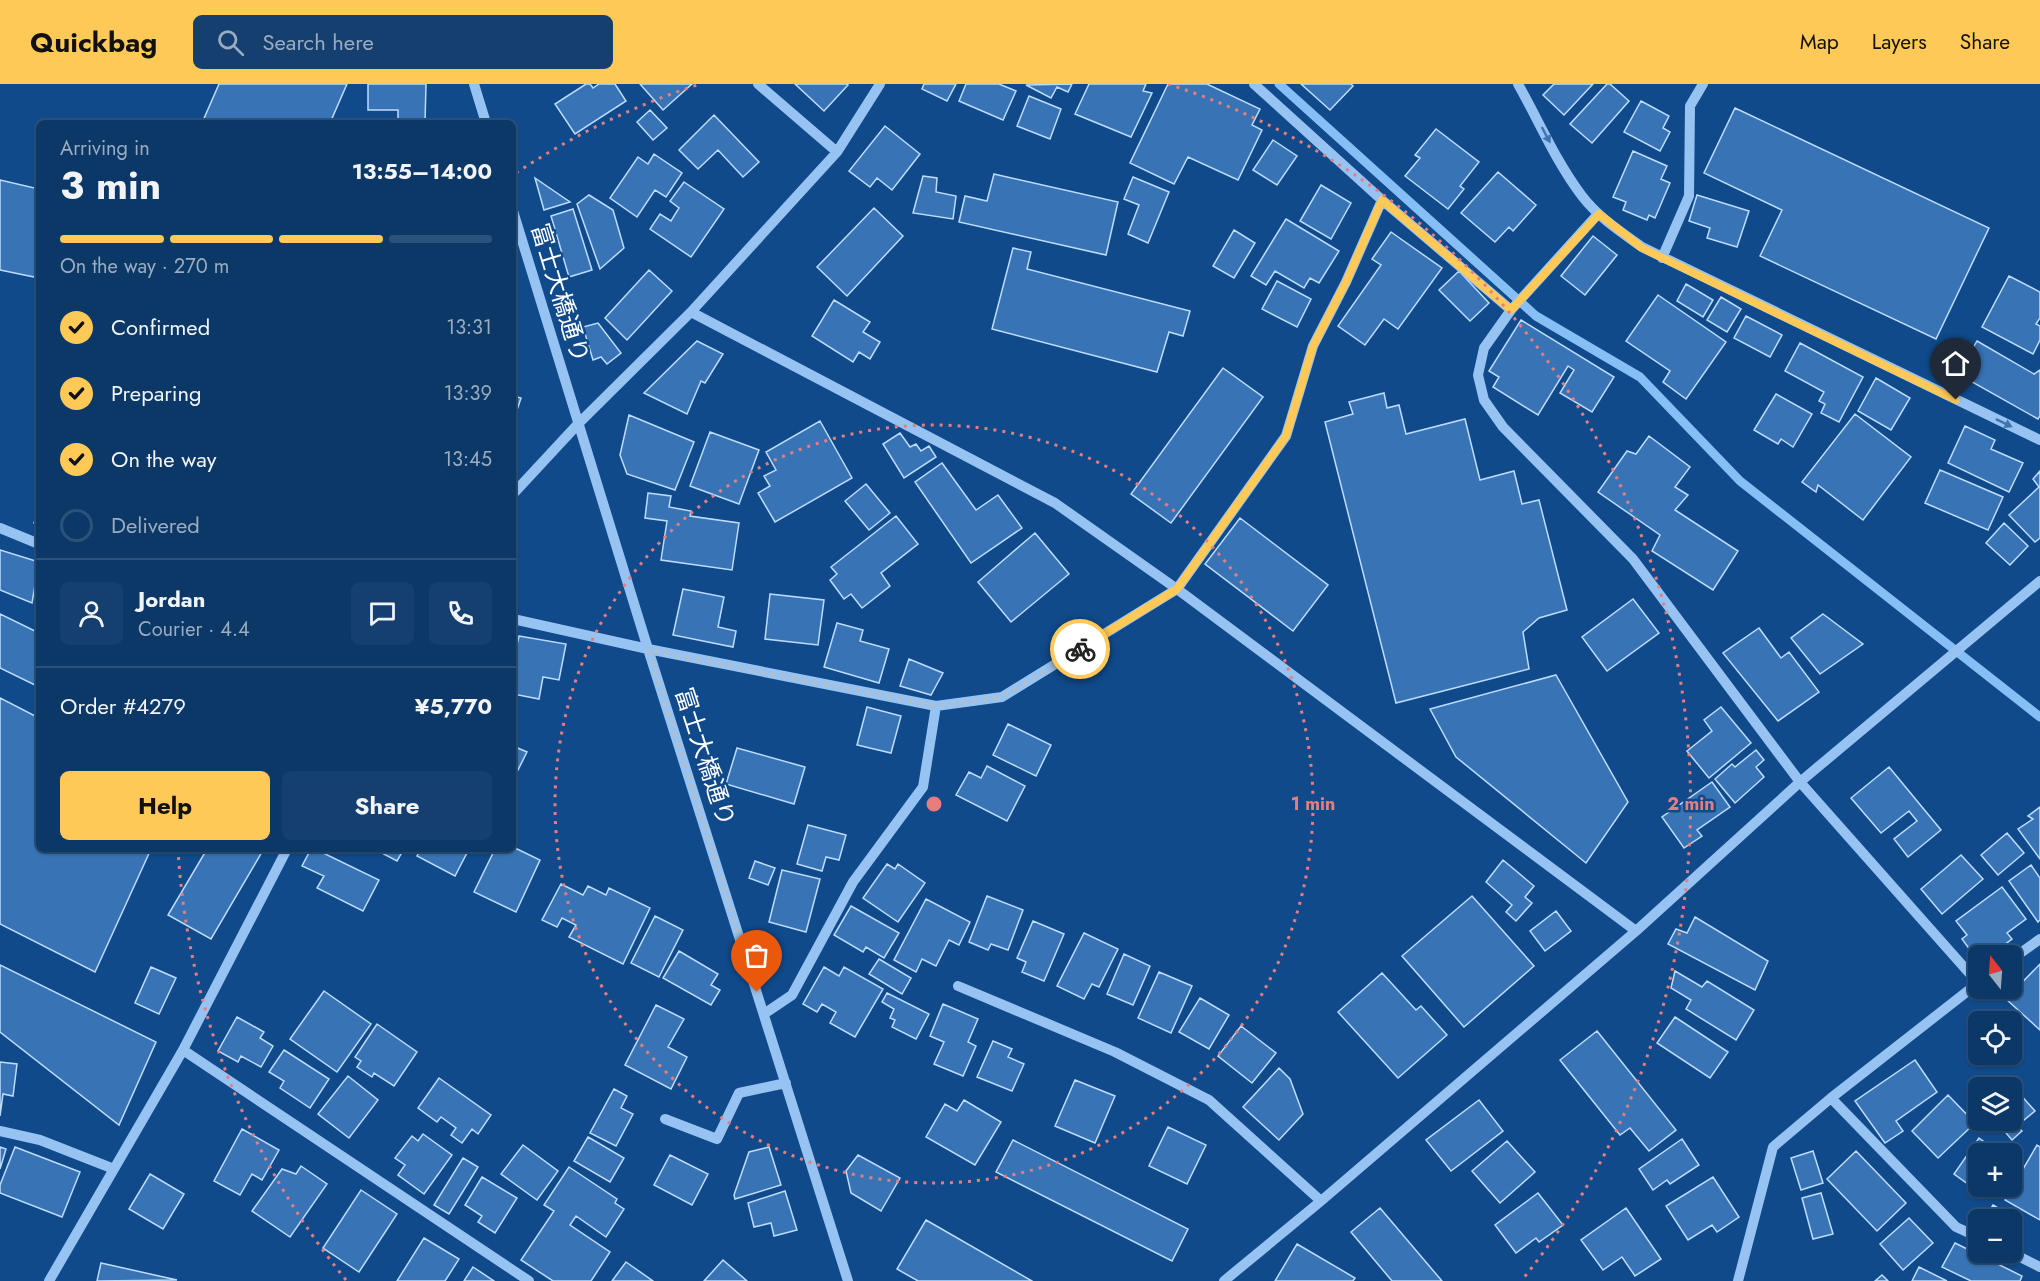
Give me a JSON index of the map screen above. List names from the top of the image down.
{
  "streets": {
    "street": ["富士大橋通り"]
  },
  "north": "top",
  "page": {
    "header": "Quickbag",
    "search": "Search here",
    "nav": ["Map", "Layers", "Share"],
    "heading": ["3 min", "Arriving in", "13:55–14:00"],
    "panel": [
      "Jordan",
      "Courier · 4.4",
      "Order #4279",
      "¥5,770"
    ],
    "bar": "On the way · 270 m",
    "list": [
      ["Confirmed", "13:31"],
      ["Preparing", "13:39"],
      ["On the way", "13:45"],
      "Delivered"
    ],
    "buttons": ["Help", "Share"],
    "map_buttons": ["+", "−"]
  },
  "rings": ["1 min", "2 min"]
}
